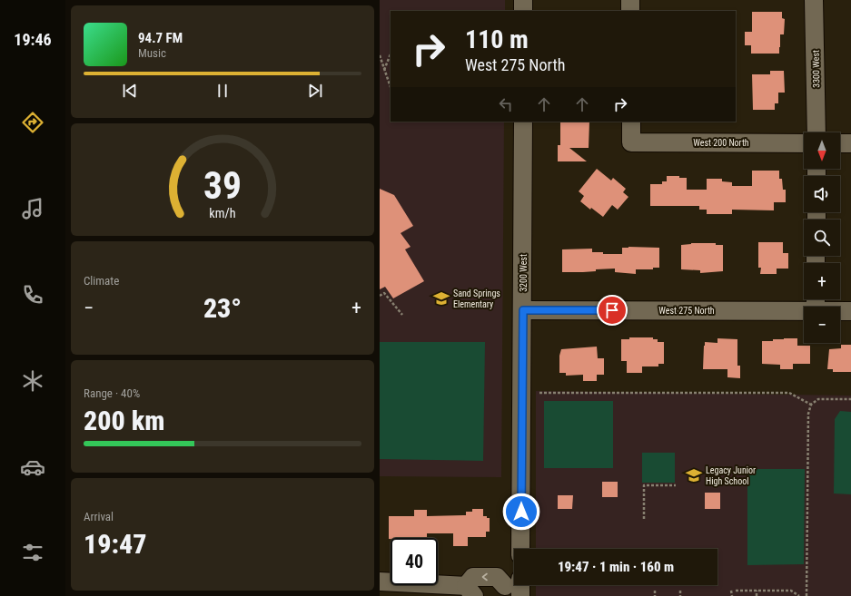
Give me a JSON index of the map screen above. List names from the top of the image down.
{
  "streets": {
    "street": [
      "3300 West",
      "West 200 North",
      "3200 West",
      "West 275 North"
    ]
  },
  "crossings": [
    ["3200 West", "West 275 North"]
  ],
  "places": {
    "school or university": ["Sand Springs Elementary", "Legacy Junior High School"]
  },
  "north": "bottom",
  "page": {
    "tabs": "19:46",
    "turn": ["110 m", "West 275 North"],
    "song": ["94.7 FM", "Music"],
    "map_buttons": ["+", "−"],
    "tile": [
      "Climate",
      ["Range · 40%", "200 km"],
      ["Arrival", "19:47"]
    ],
    "heat": ["−", "23°", "+"],
    "limit": "40",
    "trip": "19:47 · 1 min · 160 m",
    "gauge": ["39", "km/h"]
  }
}
